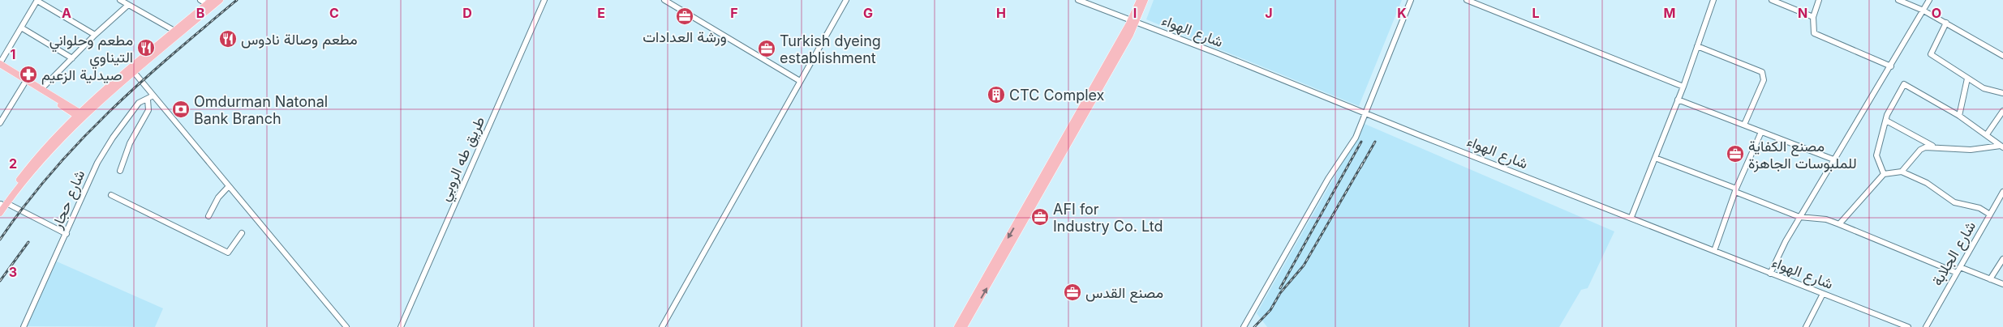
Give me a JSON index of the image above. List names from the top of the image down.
{
  "streets": {
    "street": [
      "شارع الهواء",
      "طريق طه الروبي",
      "شارع حجار",
      "شارع الجلابة"
    ]
  },
  "places": {
    "office": [
      "ورشة العدادات",
      "Turkish dyeing establishment",
      "مصنع الكفاية للملبوسات الجاهزة",
      "AFI for Industry Co. Ltd",
      "مصنع القدس"
    ],
    "restaurant": ["مطعم وصالة نادوس", "مطعم وحلواني التيناوي"],
    "pharmacy": ["صيدلية الزعيم"],
    "building": ["CTC Complex"],
    "bank": ["Omdurman Natonal Bank Branch"]
  },
  "grid": {
    "columns": [
      "A",
      "B",
      "C",
      "D",
      "E",
      "F",
      "G",
      "H",
      "I",
      "J",
      "K",
      "L",
      "M",
      "N",
      "O"
    ],
    "rows": ["1", "2", "3"]
  }
}
